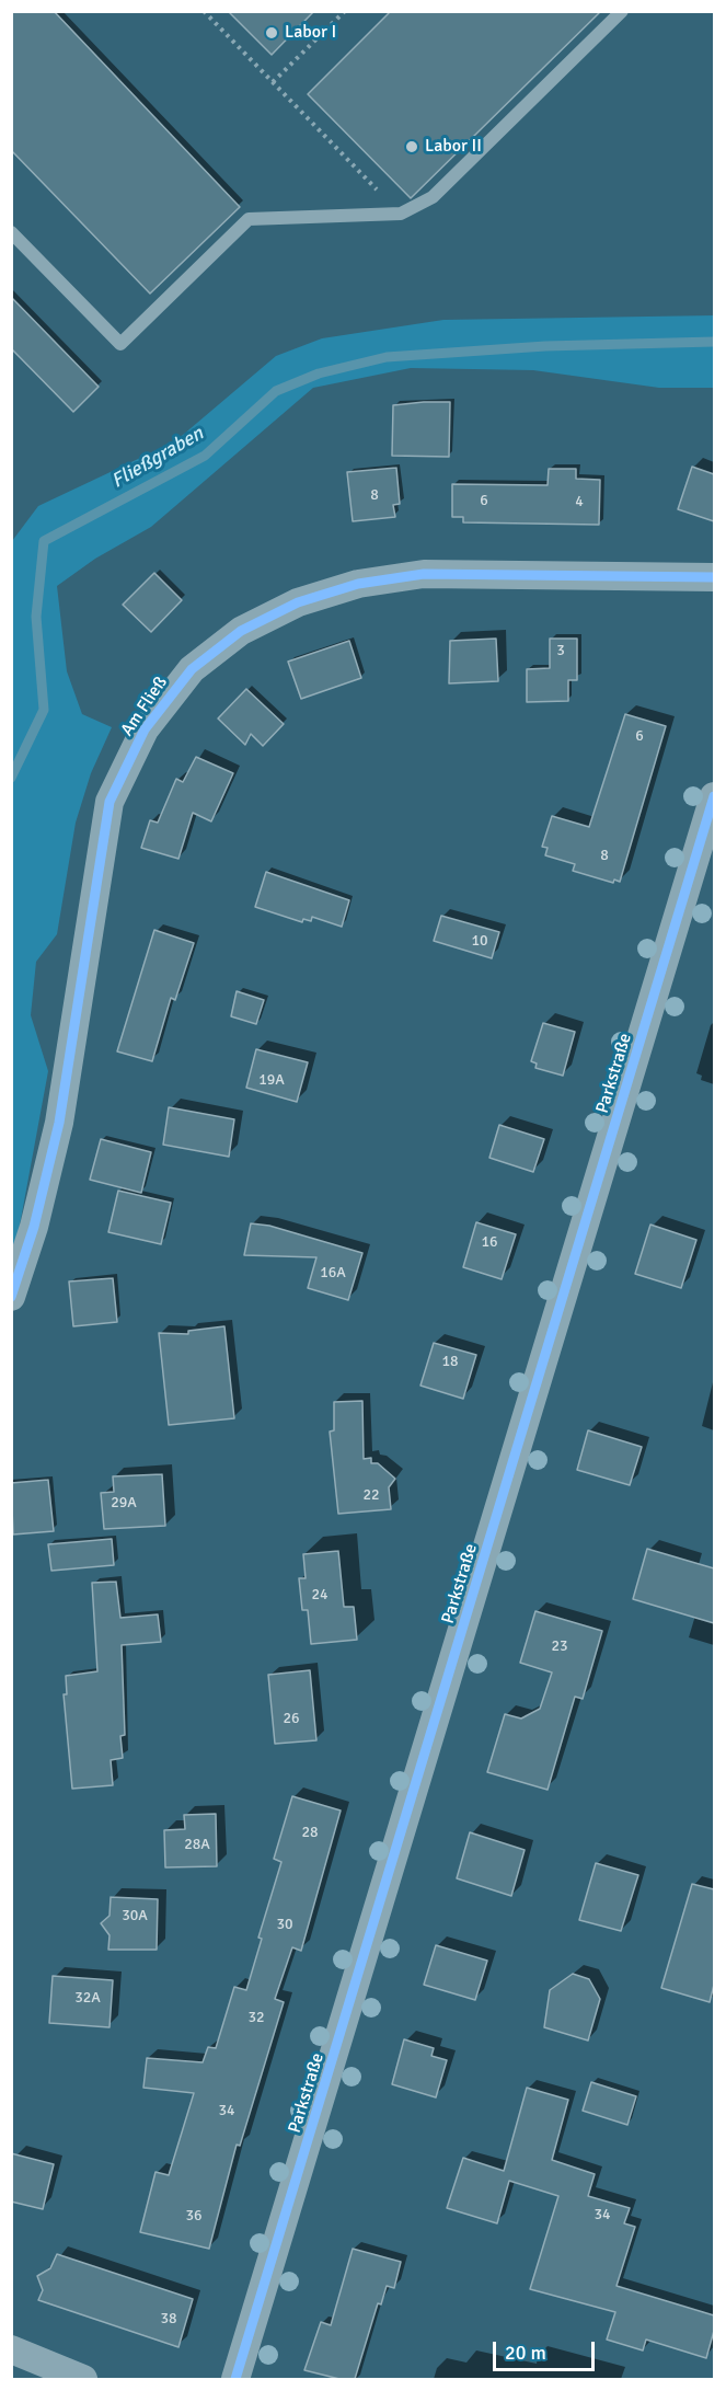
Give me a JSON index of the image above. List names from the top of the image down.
{
  "streets": {
    "street": ["Am Fließ", "Parkstraße"]
  },
  "water": ["Fließgraben"],
  "places": ["Labor I", "Labor II"],
  "house_numbers": [
    "8",
    "6",
    "4",
    "3",
    "6",
    "8",
    "10",
    "19A",
    "16",
    "16A",
    "18",
    "22",
    "29A",
    "24",
    "23",
    "26",
    "28",
    "28A",
    "30A",
    "30",
    "32A",
    "32",
    "34",
    "34",
    "36",
    "38"
  ],
  "scale_bar": "20 m"
}
